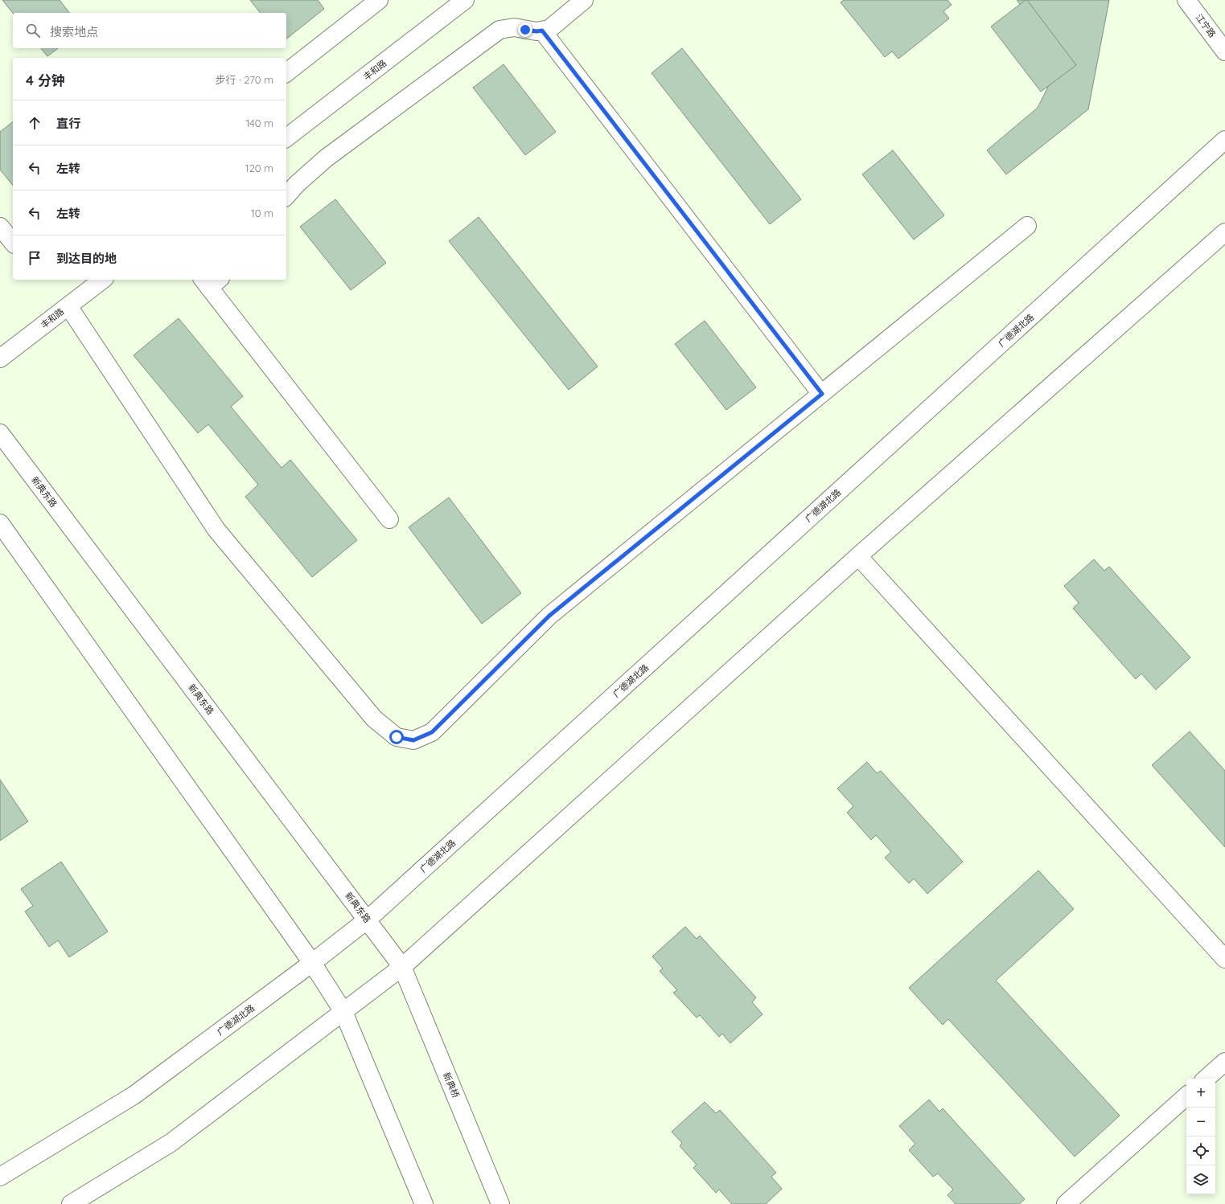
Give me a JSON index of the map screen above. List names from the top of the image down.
{
  "streets": {
    "main road": [
      "江宁路",
      "丰和路",
      "广德湖北路",
      "新典东路",
      "新典桥"
    ]
  },
  "crossings": [
    ["广德湖北路", "新典东路"],
    ["新典东路", "新典桥"]
  ],
  "page": {
    "search": "搜索地点",
    "heading": ["4 分钟", "步行 · 270 m"],
    "list": [
      ["直行", "140 m"],
      ["左转", "120 m"],
      ["左转", "10 m"],
      "到达目的地"
    ],
    "map_buttons": ["+", "−"]
  }
}
